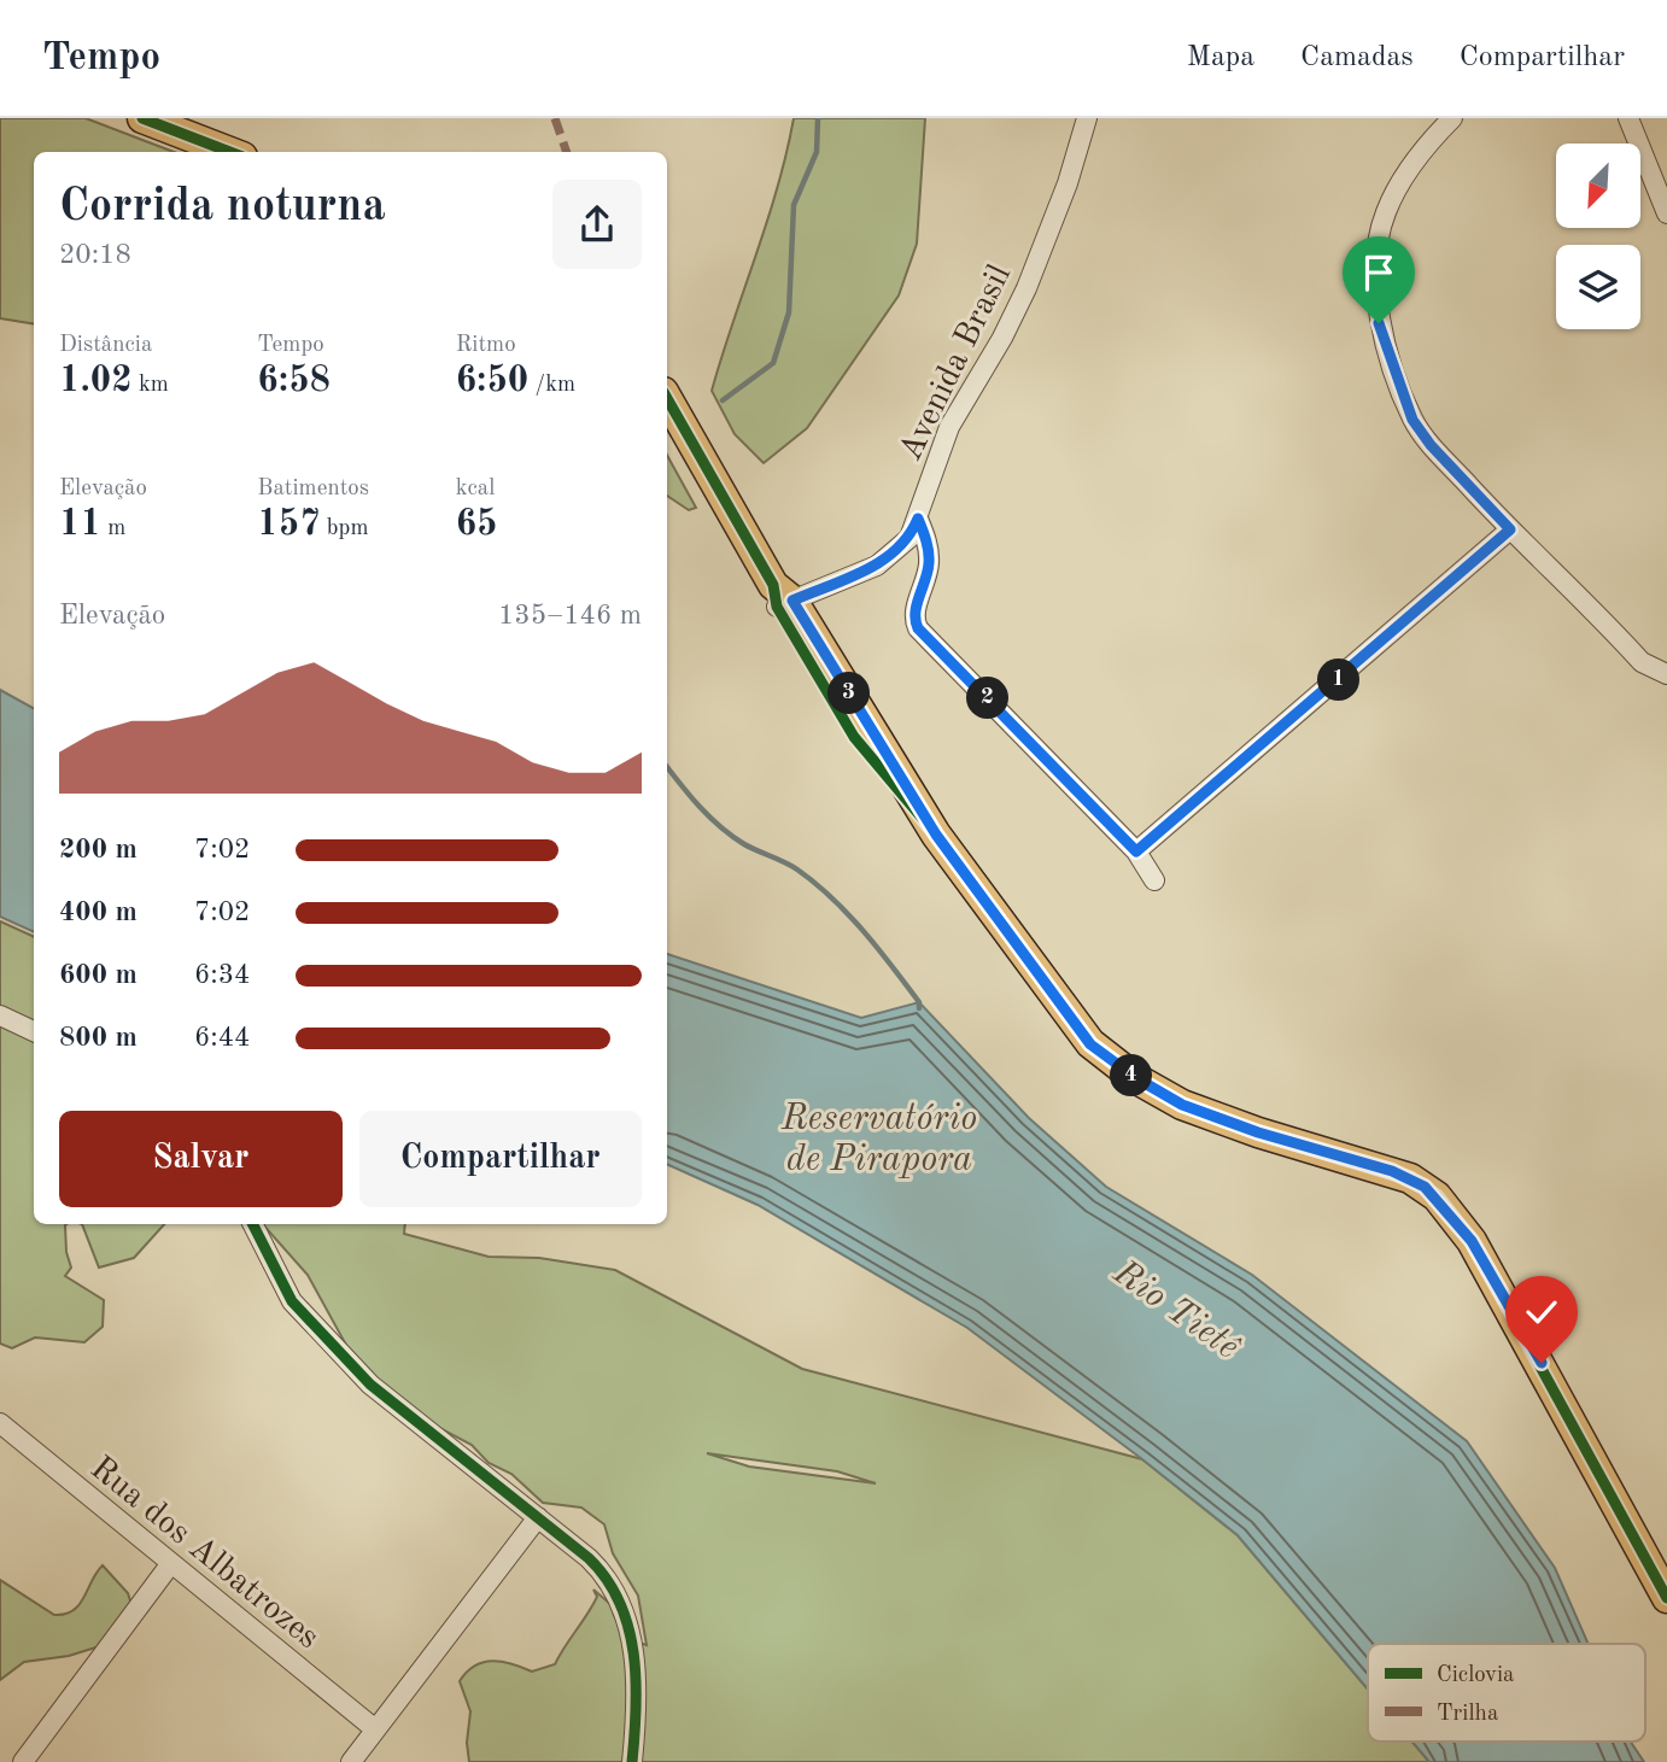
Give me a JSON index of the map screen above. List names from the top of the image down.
{
  "streets": {
    "street": ["Avenida Brasil", "Rua dos Albatrozes"]
  },
  "water": ["Reservatório de Pirapora", "Rio Tietê"],
  "legend": ["Ciclovia", "Trilha"],
  "north": "bottom left",
  "page": {
    "header": "Tempo",
    "nav": ["Mapa", "Camadas", "Compartilhar"],
    "heading": ["Corrida noturna", "20:18"],
    "stats": [
      ["Distância", "1.02 km"],
      ["Tempo", "6:58"],
      ["Ritmo", "6:50 /km"],
      ["Elevação", "11 m"],
      ["Batimentos", "157 bpm"],
      ["kcal", "65"]
    ],
    "chart": ["Elevação", "135–146 m"],
    "pins": [
      "1",
      "3",
      "2",
      "4"
    ],
    "list": [
      {
        "name": "200 m",
        "note": "7:02"
      },
      {
        "name": "400 m",
        "note": "7:02"
      },
      {
        "name": "600 m",
        "note": "6:34"
      },
      {
        "name": "800 m",
        "note": "6:44"
      }
    ],
    "buttons": ["Salvar", "Compartilhar"]
  }
}
